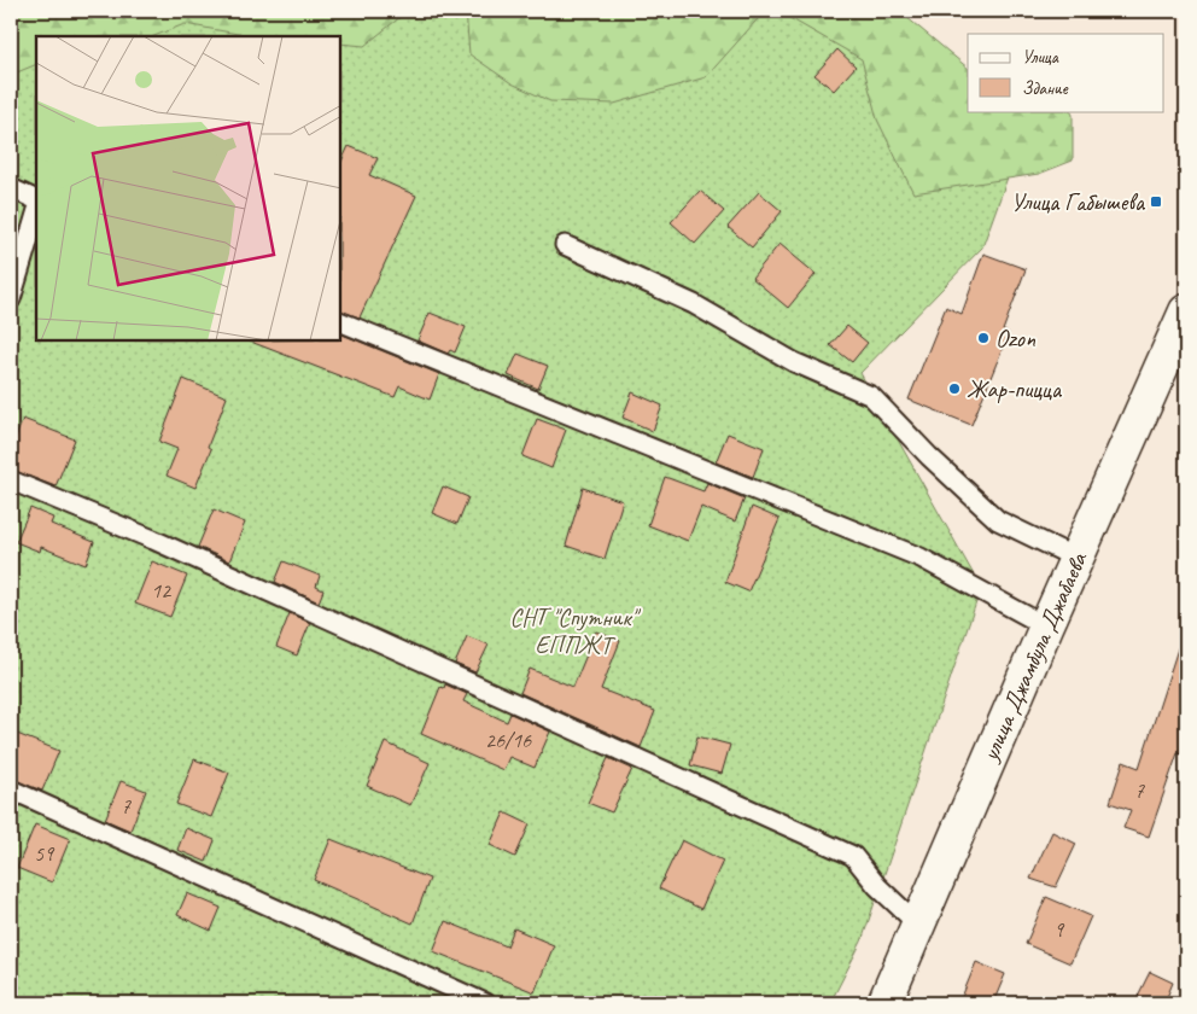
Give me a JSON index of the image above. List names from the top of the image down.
{
  "streets": {
    "main road": ["улица Джамбула Джабаева"]
  },
  "parks": ["СНТ \"Спутник\" ЕППЖТ"],
  "places": {
    "transit": ["Улица Габышева"],
    "other": ["Ozon", "Жар-пицца"]
  },
  "house_numbers": [
    "12",
    "26/16",
    "7",
    "7",
    "59",
    "9"
  ],
  "legend": ["Улица", "Здание"]
}
